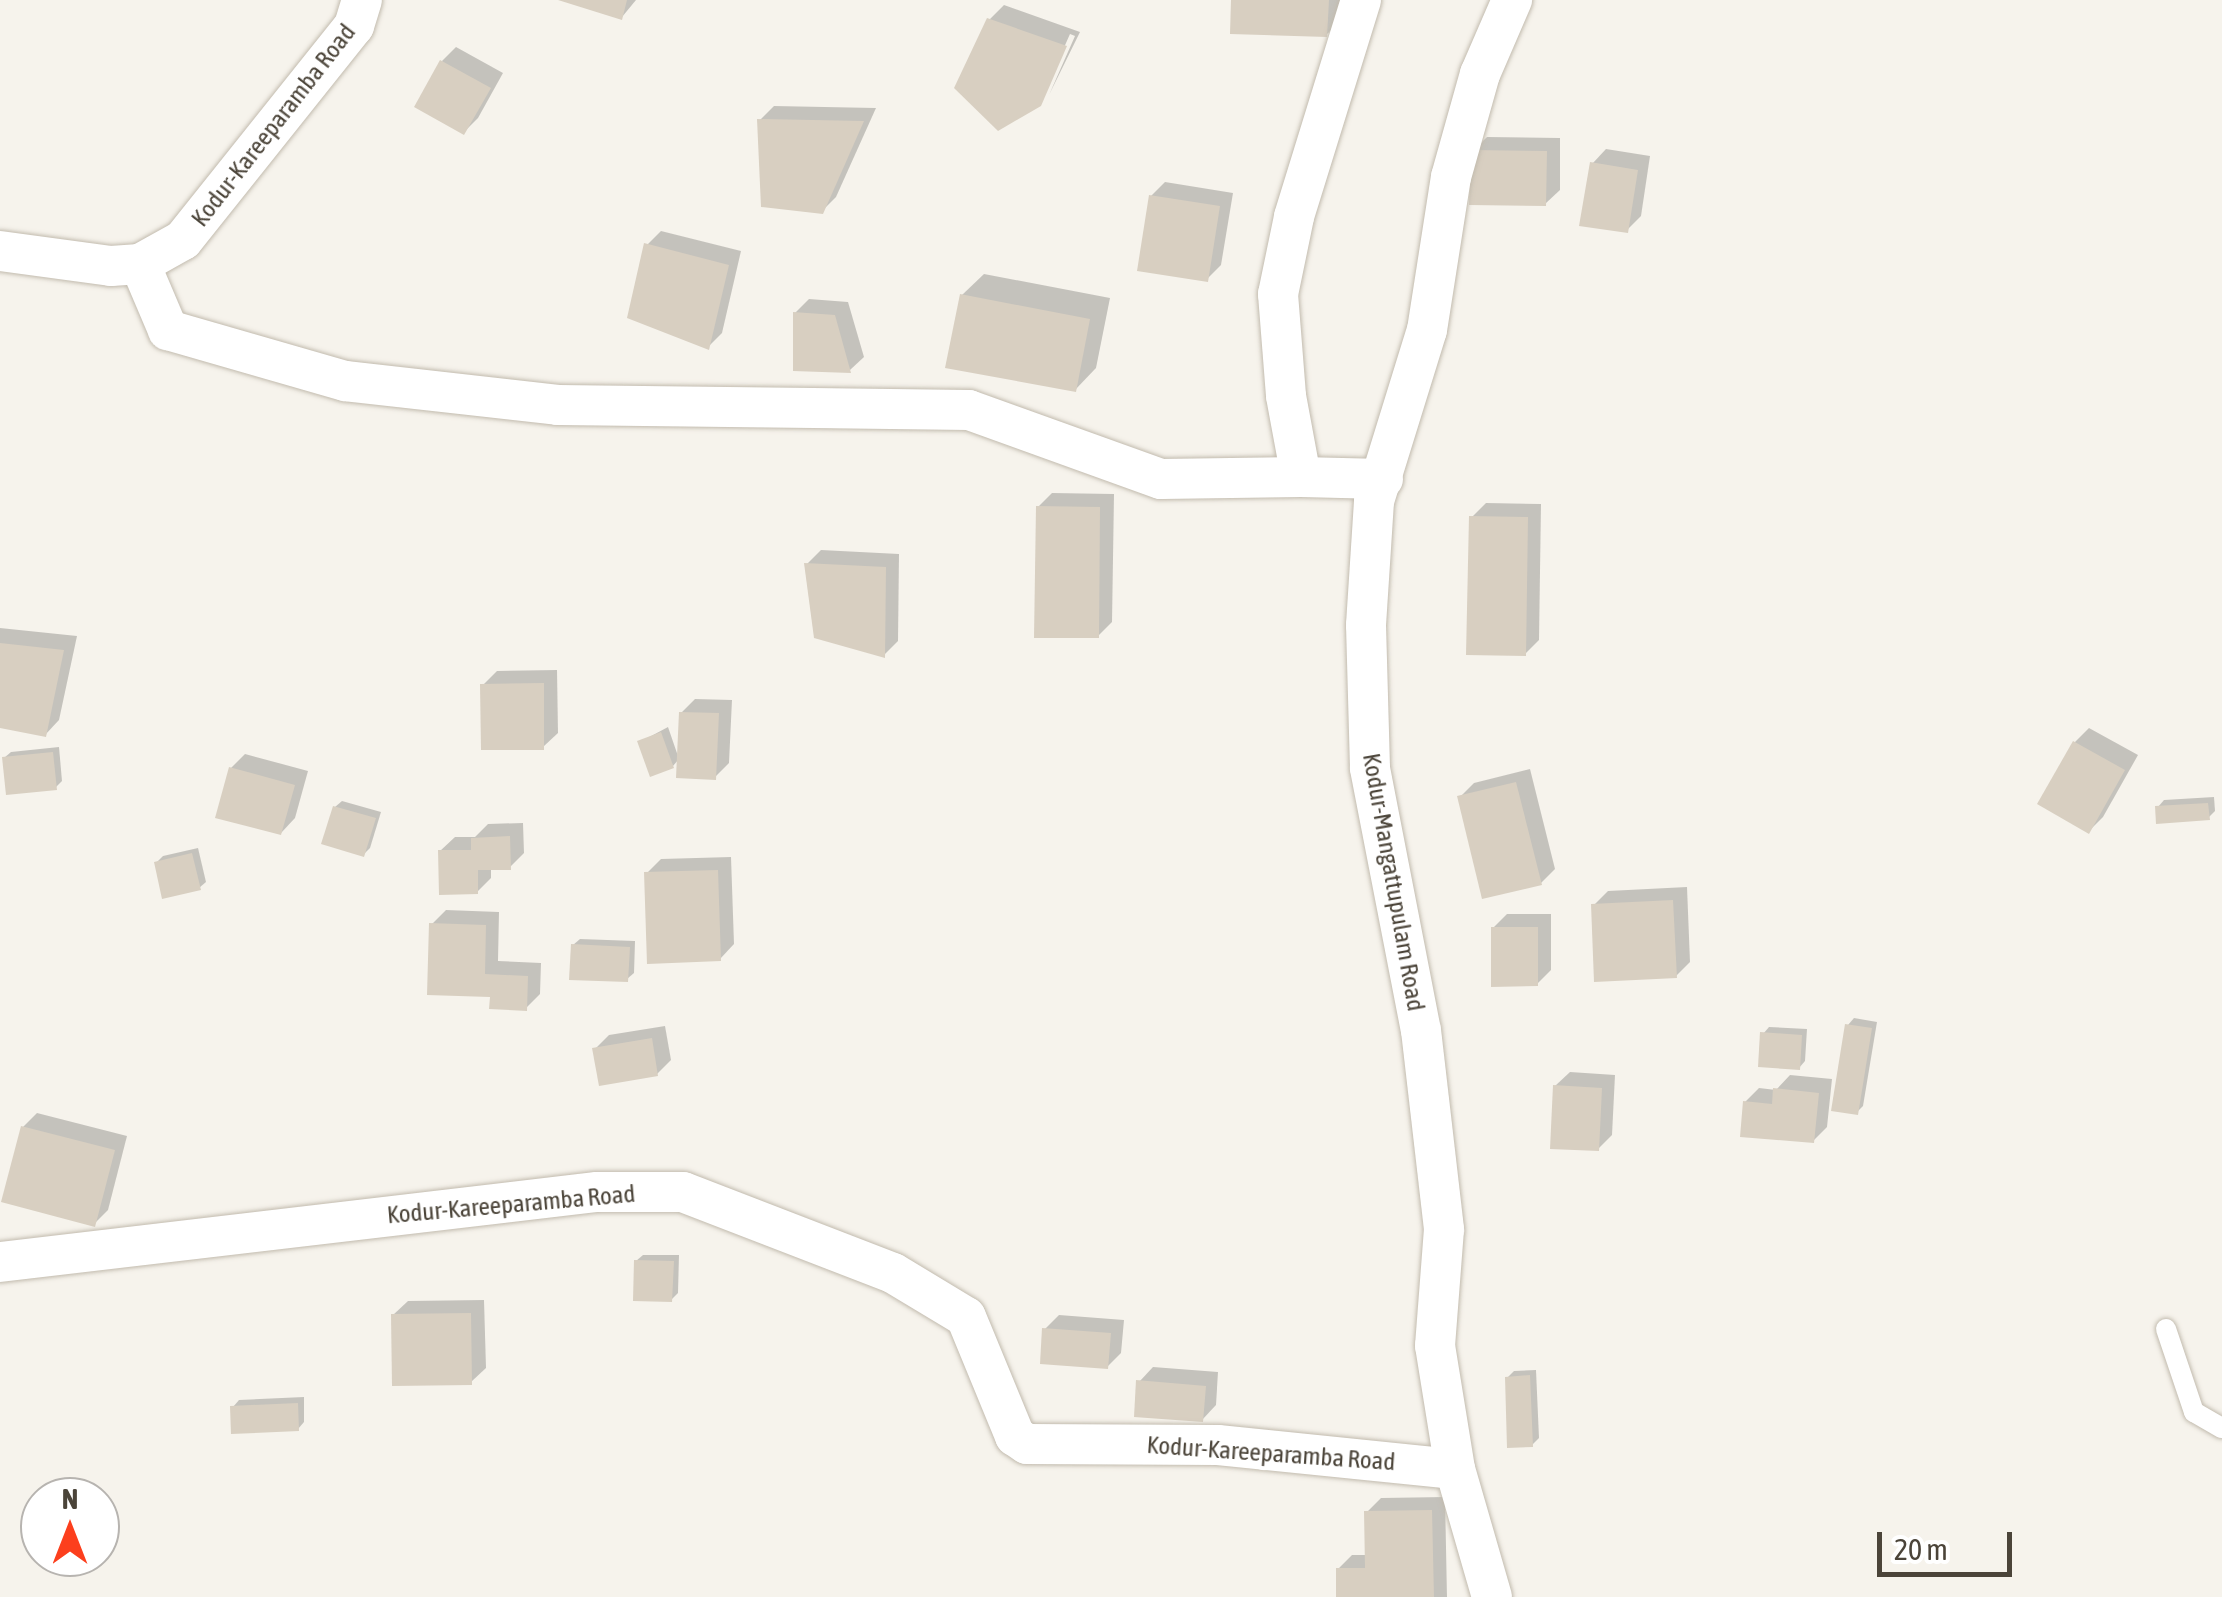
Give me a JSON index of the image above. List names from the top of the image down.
{
  "streets": {
    "street": ["Kodur-Kareeparamba Road", "Kodur-Mangattupulam Road"]
  },
  "crossings": [
    ["Kodur-Kareeparamba Road", "Kodur-Mangattupulam Road"]
  ],
  "scale_bar": "20 m",
  "north": "top"
}
